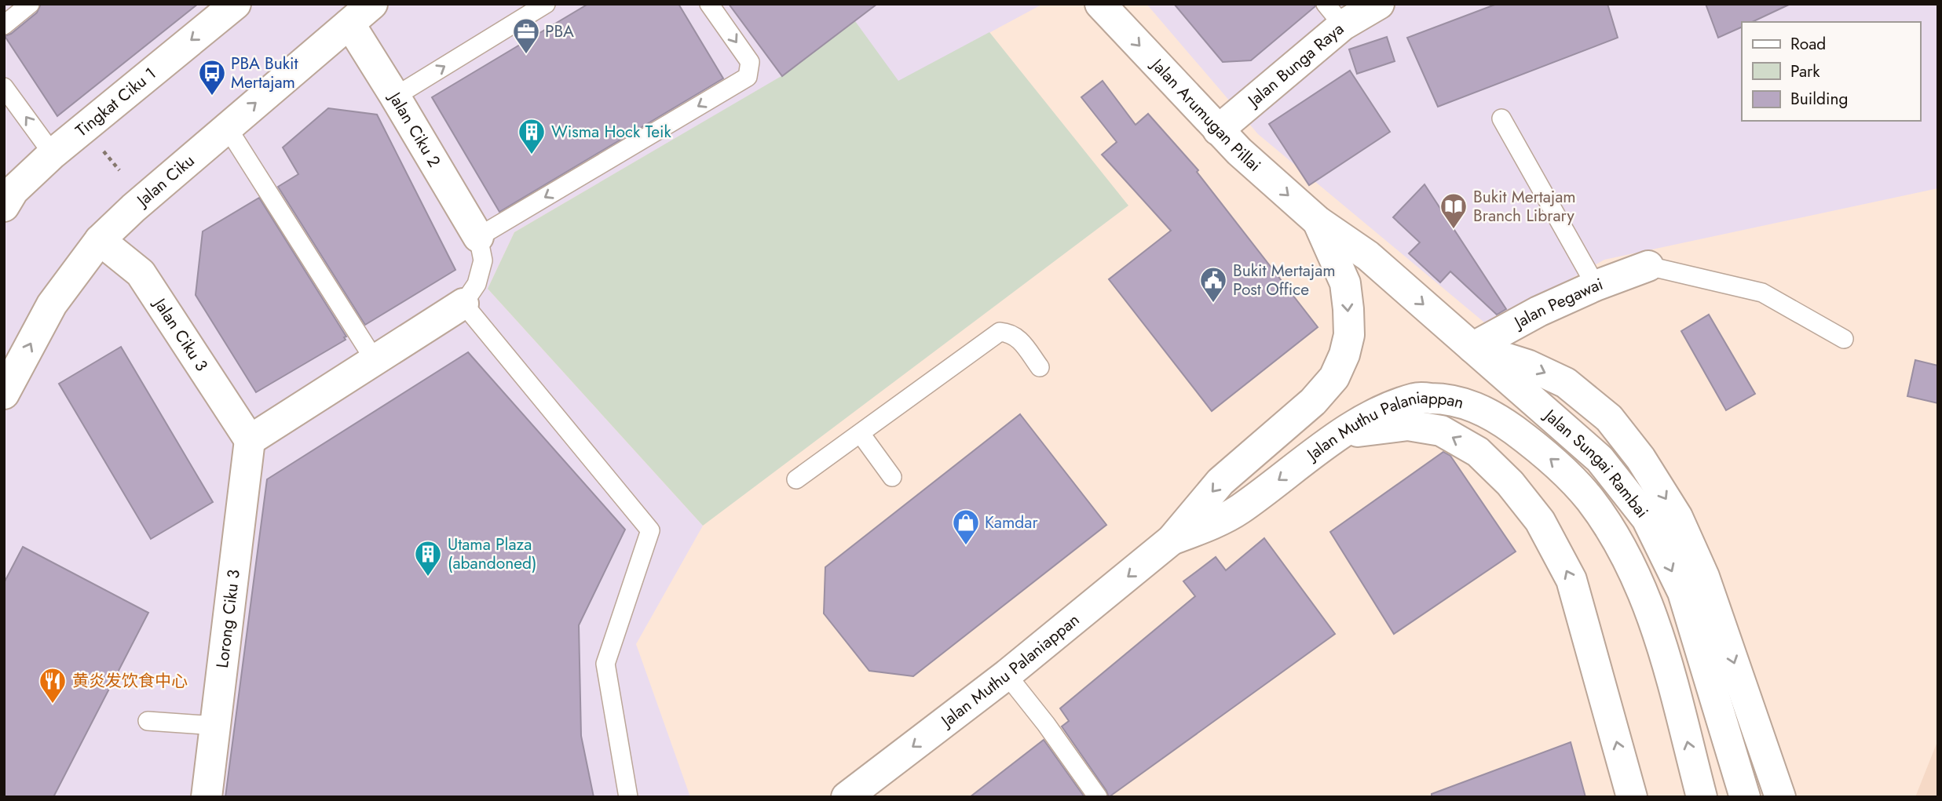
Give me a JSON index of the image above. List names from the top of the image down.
{
  "streets": {
    "main road": [
      "Jalan Bunga Raya",
      "Tingkat Ciku 1",
      "Jalan Arumugan Pillai",
      "Jalan Ciku 2",
      "Jalan Ciku",
      "Jalan Pegawai",
      "Jalan Ciku 3",
      "Jalan Muthu Palaniappan",
      "Jalan Sungai Rambai",
      "Lorong Ciku 3"
    ]
  },
  "crossings": [
    ["Jalan Bunga Raya", "Jalan Arumugan Pillai"],
    ["Jalan Arumugan Pillai", "Jalan Muthu Palaniappan"],
    ["Jalan Arumugan Pillai", "Jalan Sungai Rambai"],
    ["Jalan Ciku 2", "Jalan Ciku"],
    ["Jalan Ciku", "Jalan Ciku 3"],
    ["Jalan Pegawai", "Jalan Sungai Rambai"],
    ["Jalan Ciku 3", "Lorong Ciku 3"],
    ["Jalan Muthu Palaniappan", "Jalan Sungai Rambai"]
  ],
  "one_way": [
    "Tingkat Ciku 1",
    "Jalan Arumugan Pillai",
    "Jalan Ciku",
    "Jalan Muthu Palaniappan"
  ],
  "places": {
    "office": ["PBA"],
    "bus stop": ["PBA Bukit Mertajam"],
    "building": ["Wisma Hock Teik", "Utama Plaza (abandoned)"],
    "library": ["Bukit Mertajam Branch Library"],
    "public building": ["Bukit Mertajam Post Office"],
    "shop": ["Kamdar"],
    "restaurant": ["黄炎发饮食中心"]
  },
  "legend": ["Road", "Park", "Building"]
}
